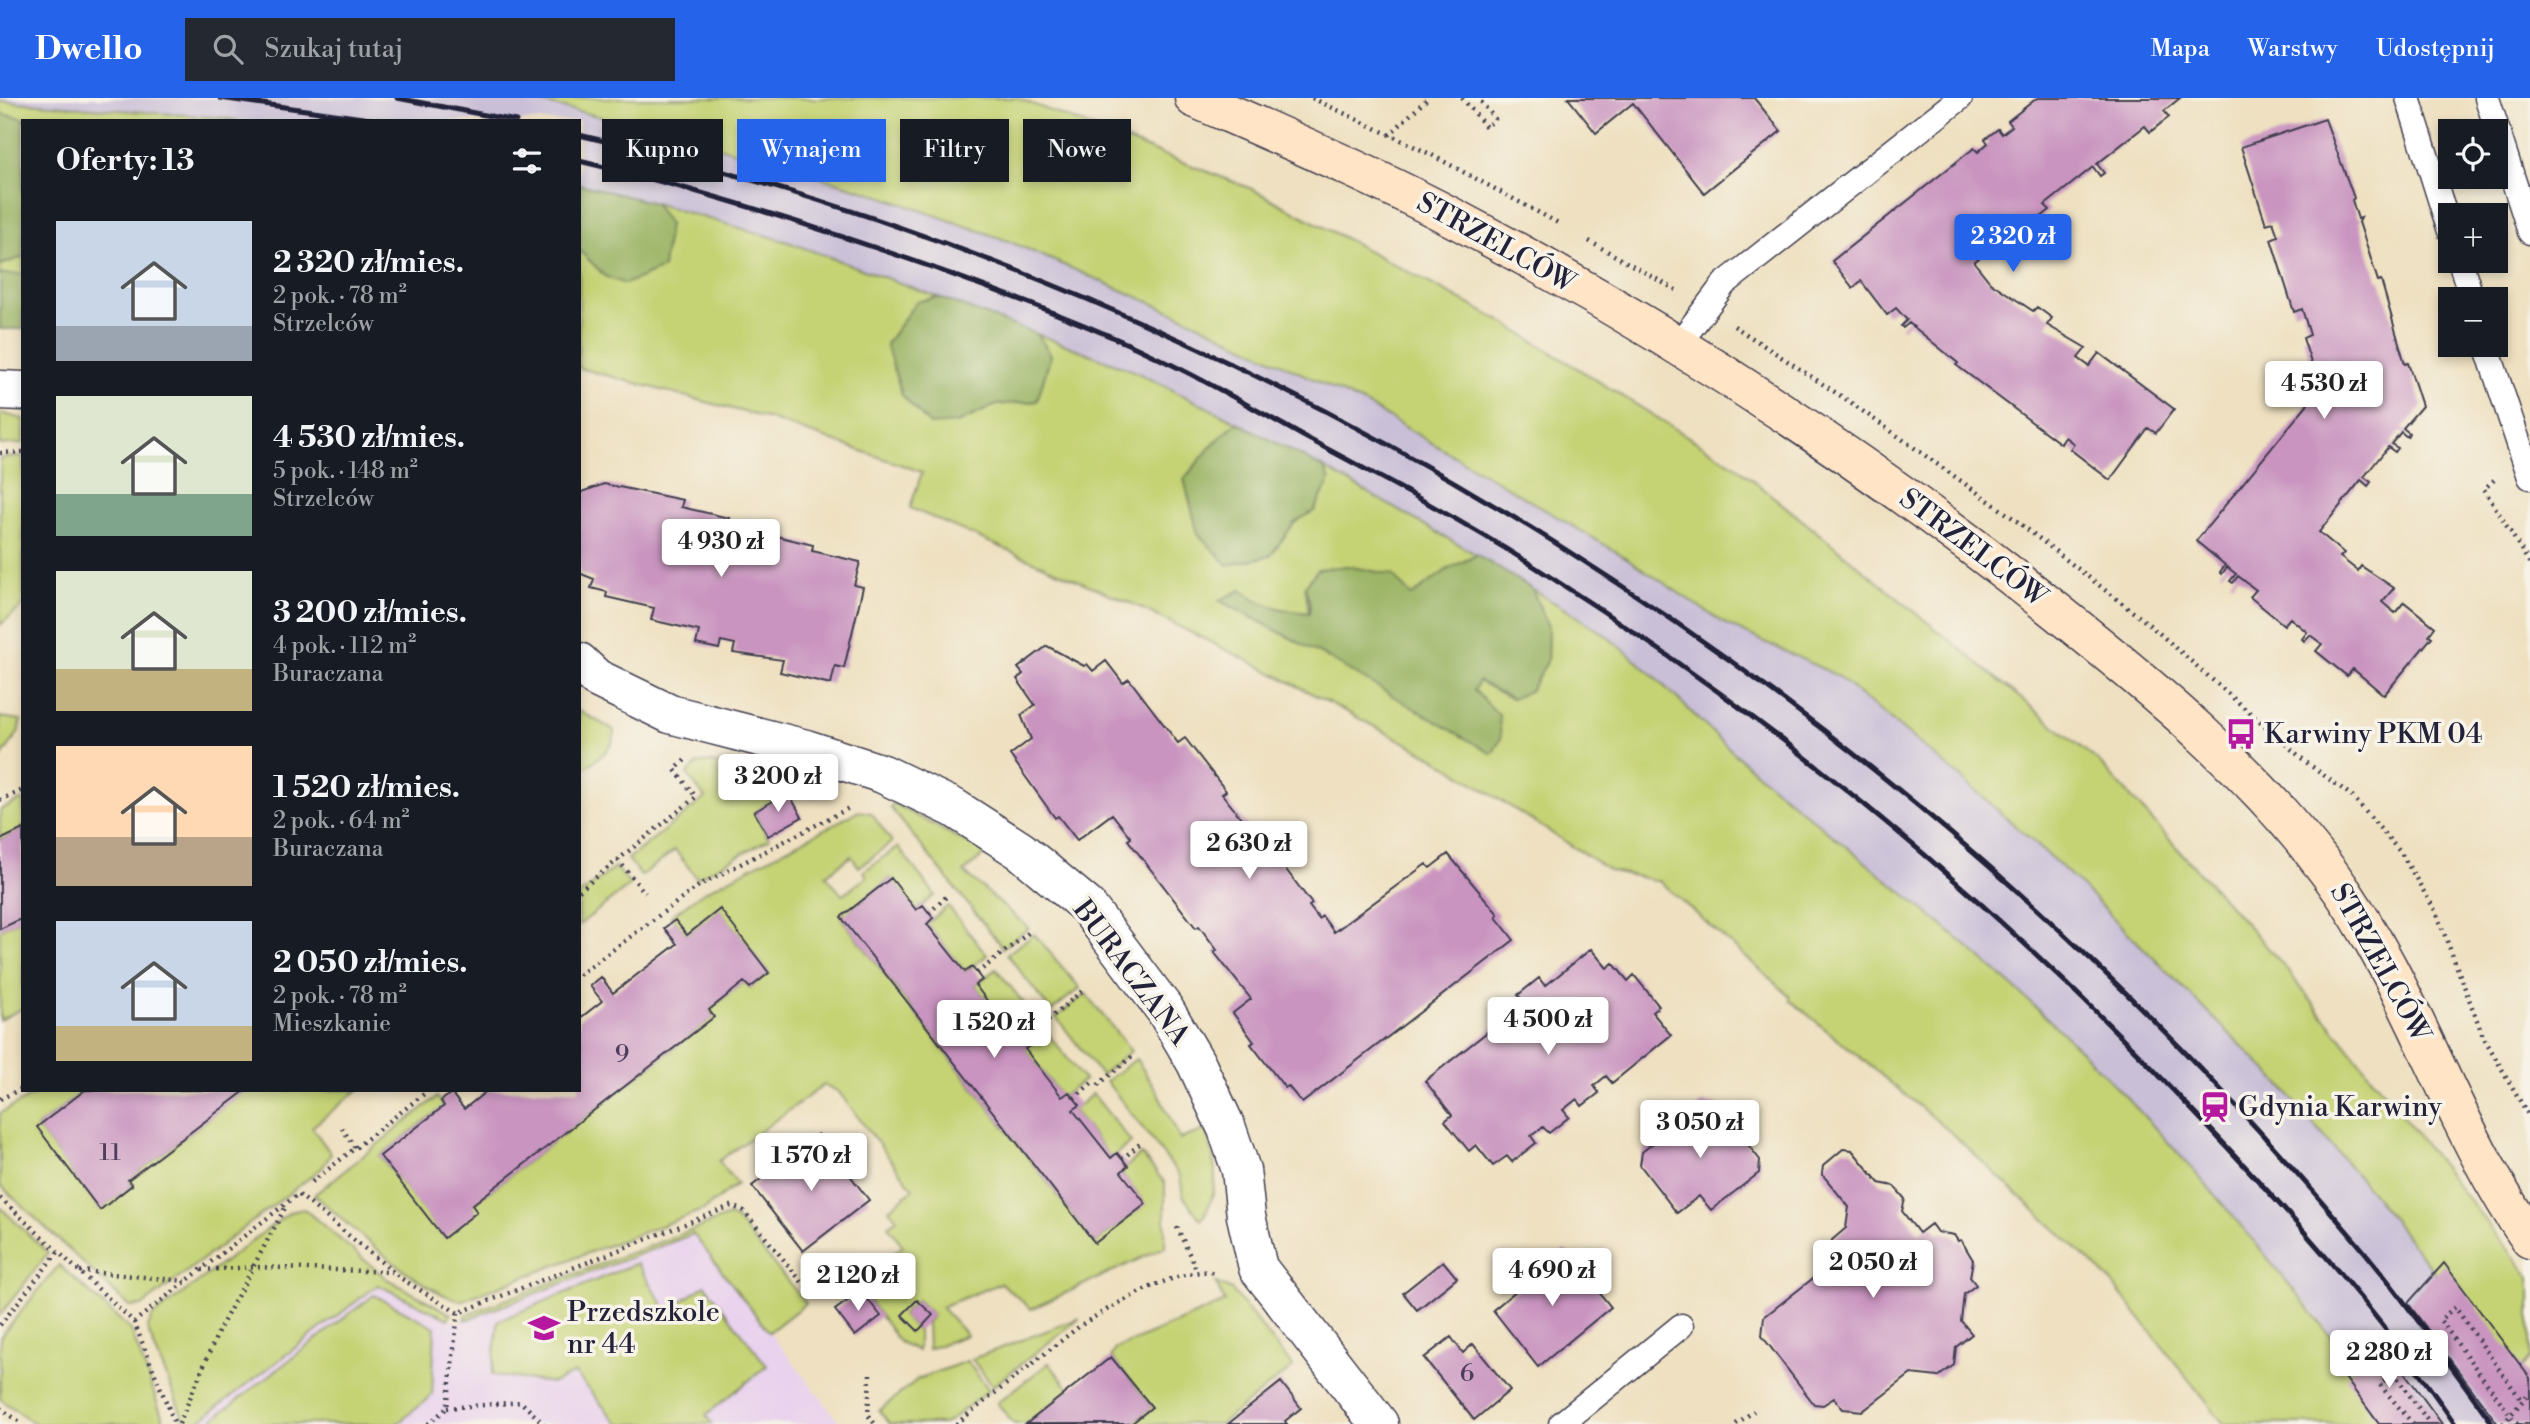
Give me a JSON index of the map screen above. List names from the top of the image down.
{
  "streets": {
    "street": ["STRZELCÓW", "BURACZANA"]
  },
  "places": {
    "bus stop": ["Karwiny PKM 04"],
    "station": ["Gdynia Karwiny"],
    "school or university": ["Przedszkole nr 44"]
  },
  "house_numbers": ["9", "11", "6"],
  "page": {
    "header": "Dwello",
    "search": "Szukaj tutaj",
    "nav": ["Mapa", "Warstwy", "Udostępnij"],
    "map_buttons": ["+", "−"],
    "chip": [
      "Kupno",
      "Wynajem",
      "Filtry",
      "Nowe"
    ],
    "heading": "Oferty: 13",
    "list": [
      {
        "name": "2 320 zł/mies.",
        "note": "2 pok. · 78 m² · Strzelców"
      },
      {
        "name": "4 530 zł/mies.",
        "note": "5 pok. · 148 m² · Strzelców"
      },
      {
        "name": "3 200 zł/mies.",
        "note": "4 pok. · 112 m² · Buraczana"
      },
      {
        "name": "1 520 zł/mies.",
        "note": "2 pok. · 64 m² · Buraczana"
      },
      {
        "name": "2 050 zł/mies.",
        "note": "2 pok. · 78 m² · Mieszkanie"
      }
    ],
    "price": [
      "2 320 zł",
      "4 530 zł",
      "4 930 zł",
      "3 200 zł",
      "2 630 zł",
      "4 500 zł",
      "1 520 zł",
      "3 050 zł",
      "1 570 zł",
      "2 050 zł",
      "4 690 zł",
      "2 120 zł",
      "2 280 zł"
    ]
  }
}
